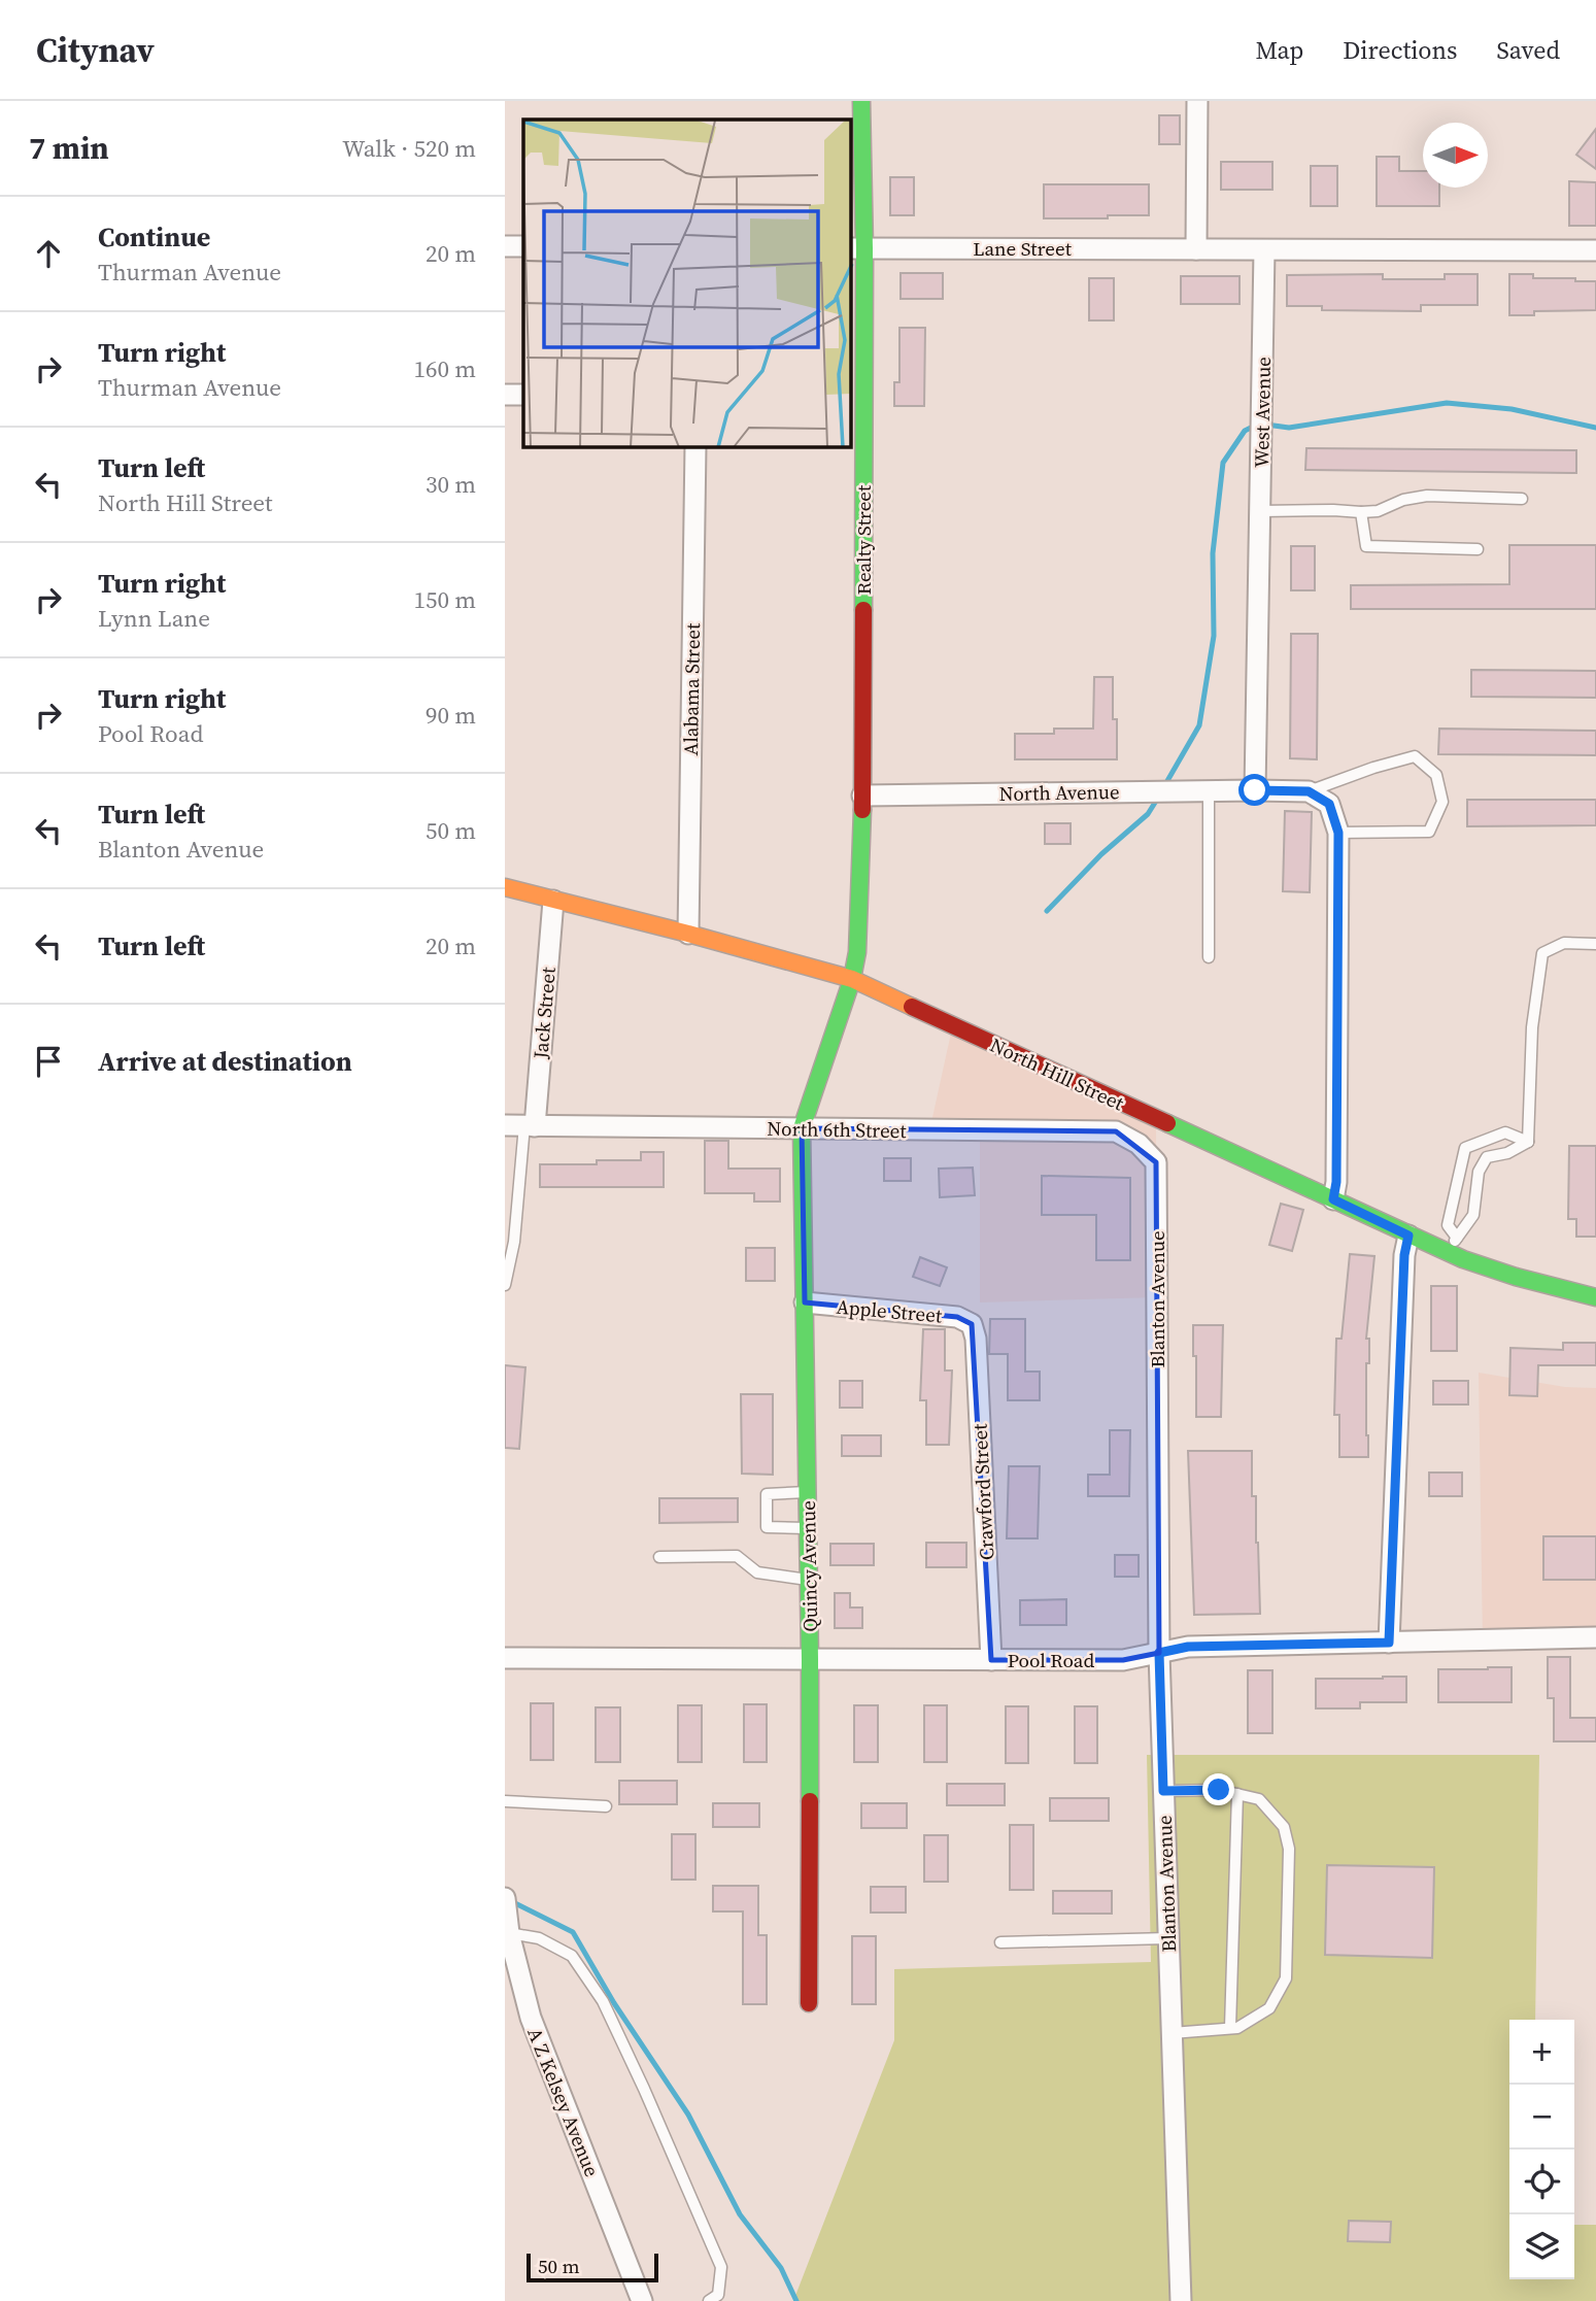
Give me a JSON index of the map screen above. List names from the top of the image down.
{
  "streets": {
    "street": [
      "Lane Street",
      "West Avenue",
      "Realty Street",
      "Alabama Street",
      "North Avenue",
      "Jack Street",
      "North Hill Street",
      "North 6th Street",
      "Blanton Avenue",
      "Apple Street",
      "Crawford Street",
      "Quincy Avenue",
      "Pool Road",
      "A Z Kelsey Avenue"
    ]
  },
  "crossings": [
    ["Lane Street", "Realty Street"],
    ["West Avenue", "North Avenue"],
    ["Realty Street", "North Avenue"],
    ["Realty Street", "North Hill Street"],
    ["Realty Street", "North 6th Street"],
    ["Realty Street", "Quincy Avenue"],
    ["Alabama Street", "North Hill Street"],
    ["Jack Street", "North Hill Street"],
    ["Jack Street", "North 6th Street"],
    ["North 6th Street", "Blanton Avenue"],
    ["North 6th Street", "Quincy Avenue"],
    ["Blanton Avenue", "Pool Road"],
    ["Apple Street", "Crawford Street"],
    ["Apple Street", "Quincy Avenue"],
    ["Crawford Street", "Pool Road"],
    ["Quincy Avenue", "Pool Road"]
  ],
  "scale_bar": "50 m",
  "north": "right",
  "page": {
    "header": "Citynav",
    "nav": ["Map", "Directions", "Saved"],
    "heading": ["7 min", "Walk · 520 m"],
    "list": [
      ["Continue", "Thurman Avenue", "20 m"],
      ["Turn right", "Thurman Avenue", "160 m"],
      ["Turn left", "North Hill Street", "30 m"],
      ["Turn right", "Lynn Lane", "150 m"],
      ["Turn right", "Pool Road", "90 m"],
      ["Turn left", "Blanton Avenue", "50 m"],
      ["Turn left", "20 m"],
      "Arrive at destination"
    ],
    "map_buttons": ["+", "−"],
    "scale": "50 m"
  }
}
